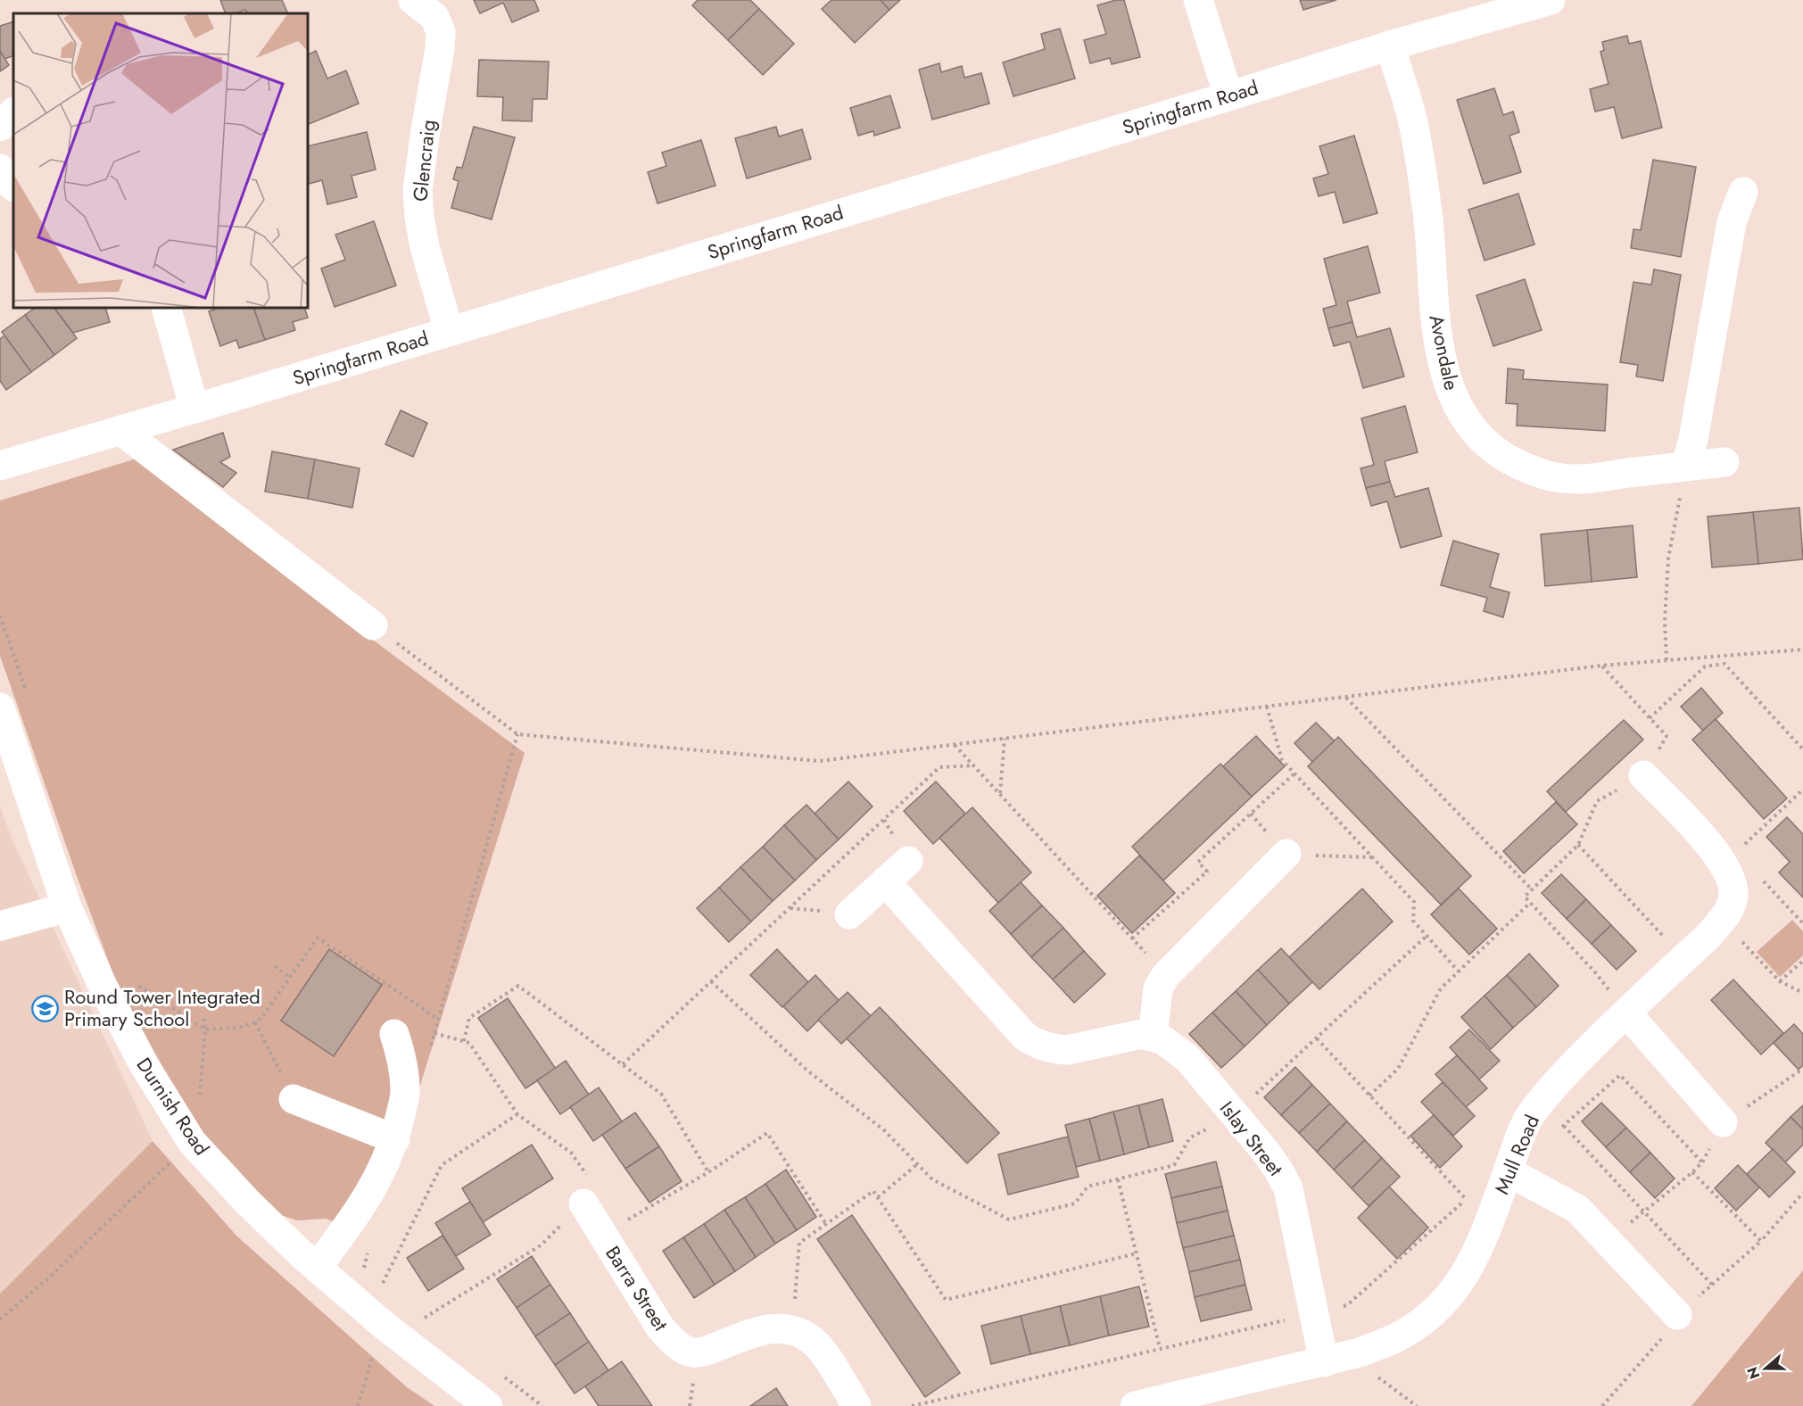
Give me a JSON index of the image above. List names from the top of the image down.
{
  "streets": {
    "street": [
      "Springfarm Road",
      "Glencraig",
      "Avondale",
      "Durnish Road",
      "Islay Street",
      "Mull Road",
      "Barra Street"
    ]
  },
  "crossings": [
    ["Springfarm Road", "Glencraig"],
    ["Springfarm Road", "Avondale"],
    ["Islay Street", "Mull Road"]
  ],
  "places": {
    "school or university": ["Round Tower Integrated Primary School"]
  },
  "north": "left"
}
